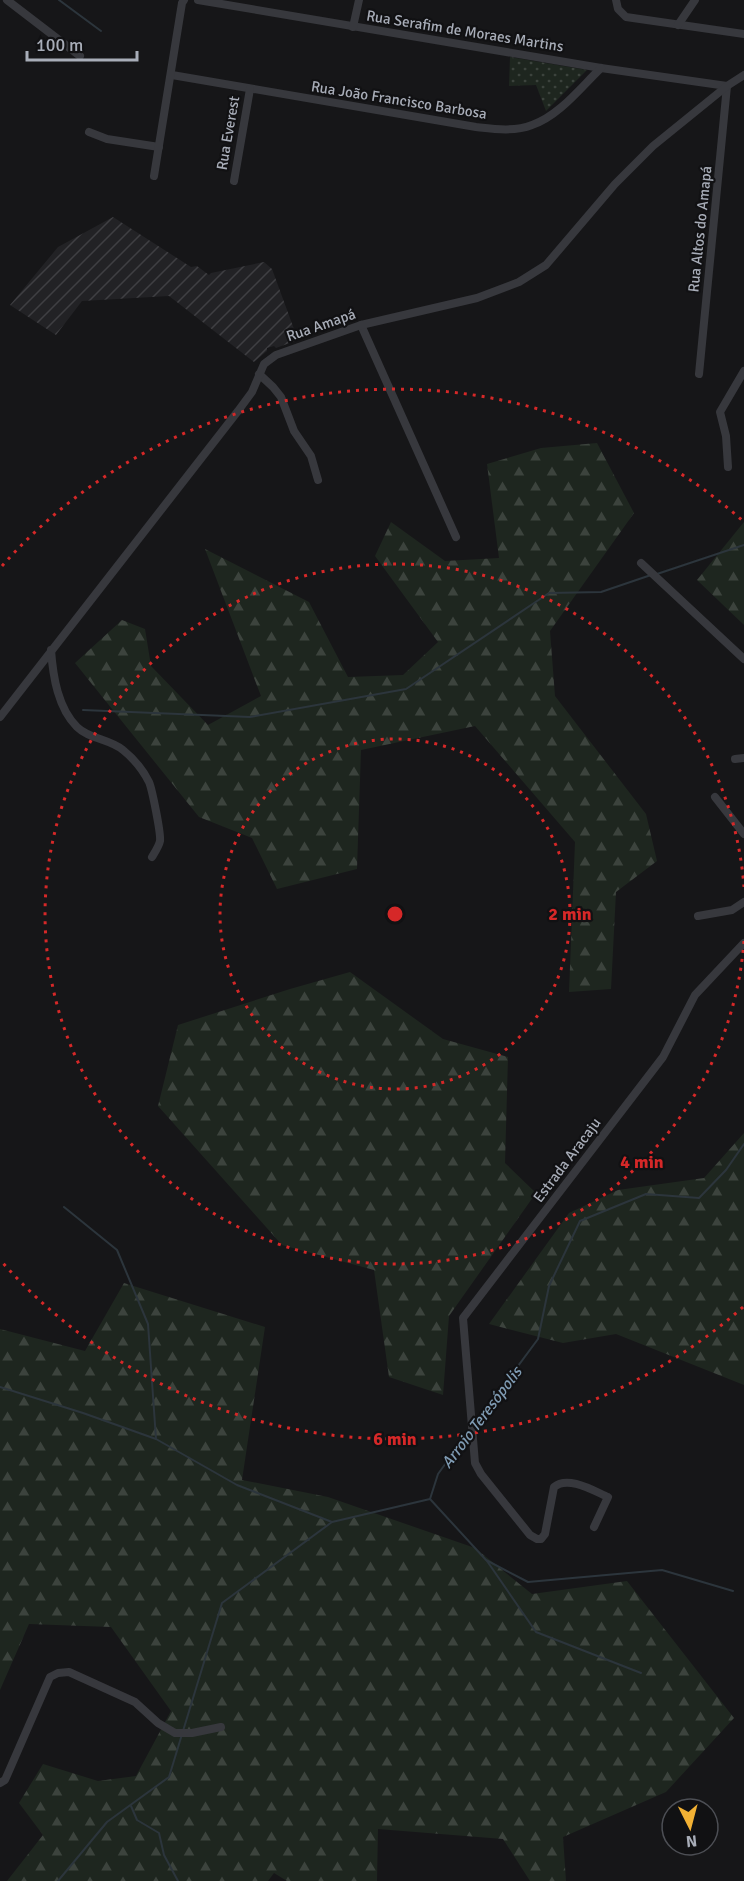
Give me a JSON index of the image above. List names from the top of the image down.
{
  "streets": {
    "street": [
      "Rua Serafim de Moraes Martins",
      "Rua João Francisco Barbosa",
      "Rua Everest",
      "Rua Altos do Amapá",
      "Rua Amapá",
      "Estrada Aracaju"
    ]
  },
  "crossings": [
    ["Rua Serafim de Moraes Martins", "Rua João Francisco Barbosa"],
    ["Rua Serafim de Moraes Martins", "Rua Altos do Amapá"],
    ["Rua Serafim de Moraes Martins", "Rua Amapá"],
    ["Rua João Francisco Barbosa", "Rua Everest"],
    ["Rua Altos do Amapá", "Rua Amapá"]
  ],
  "water": ["Arroio Teresópolis"],
  "scale_bar": "100 m",
  "north": "bottom",
  "rings": ["2 min", "4 min", "6 min"]
}
